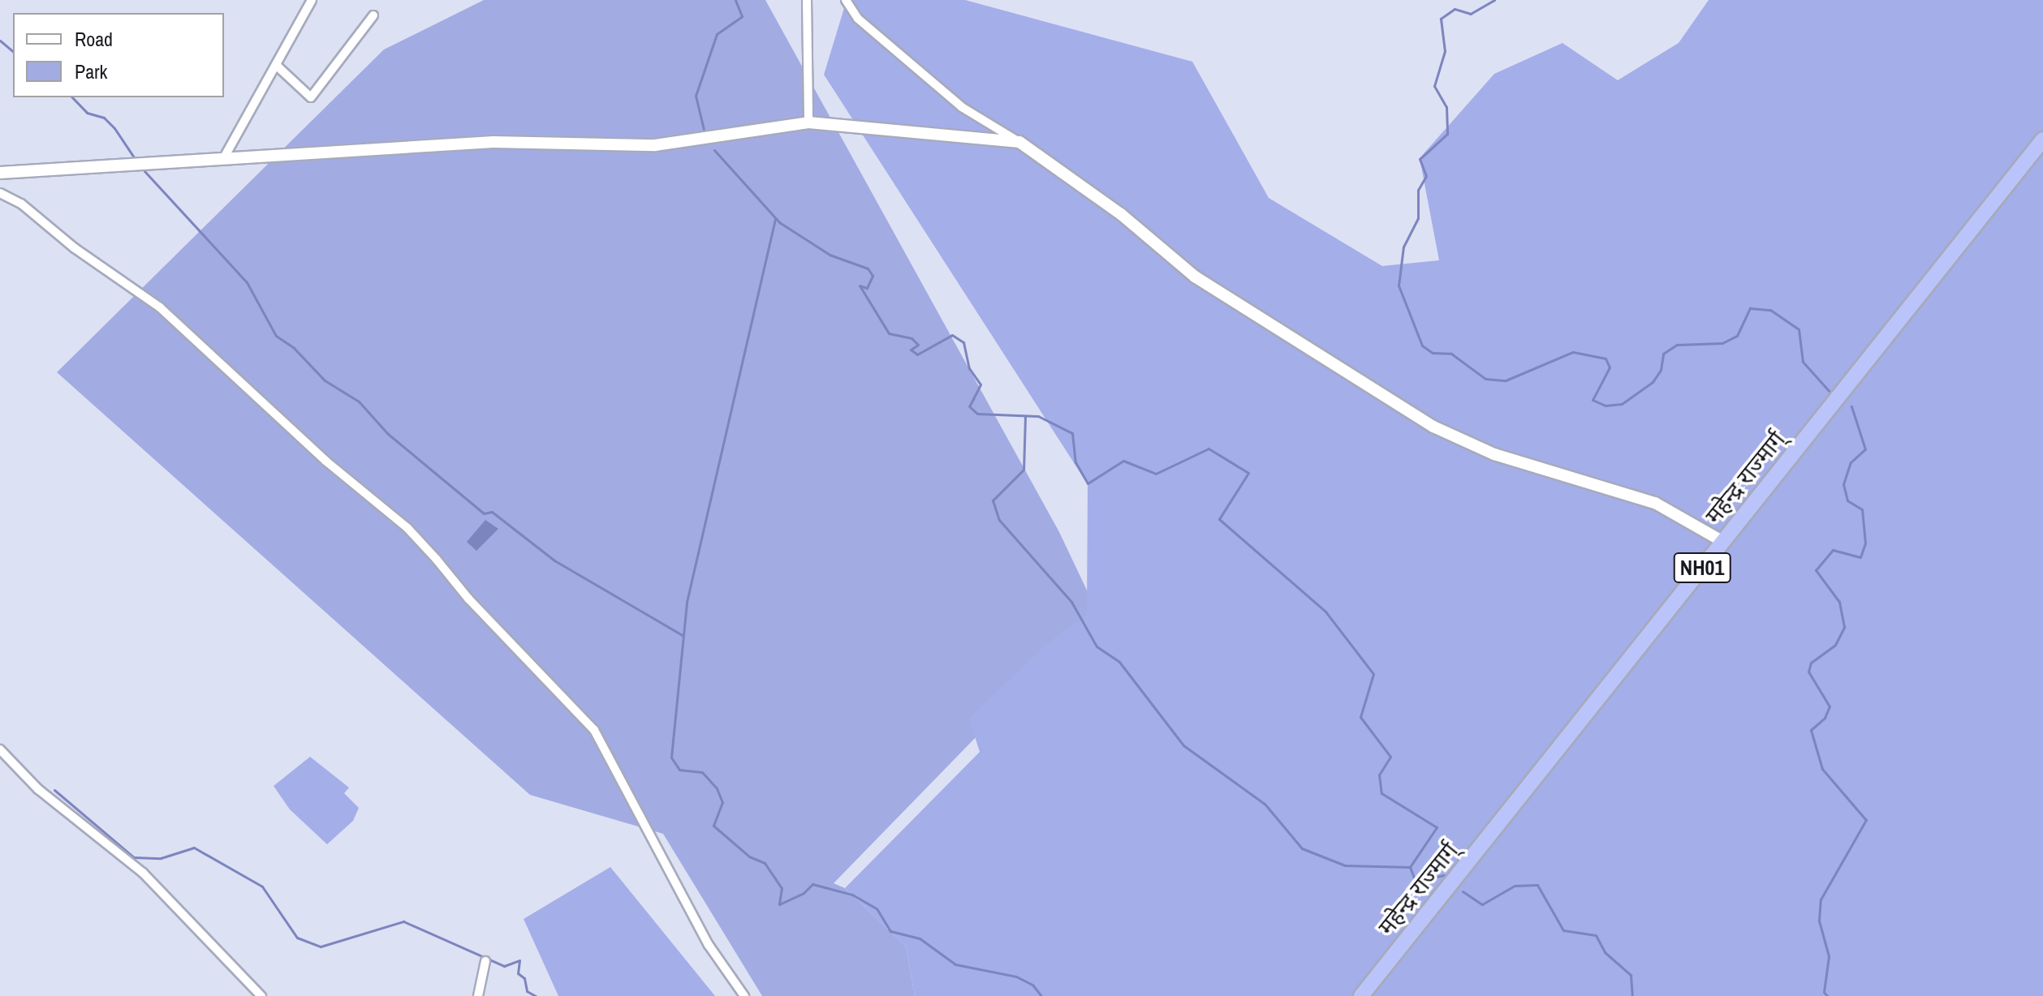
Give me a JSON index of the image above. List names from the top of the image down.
{
  "streets": {
    "highway": ["महेन्द्र राज्मार्ग्", "NH01"]
  },
  "legend": ["Road", "Park"]
}
